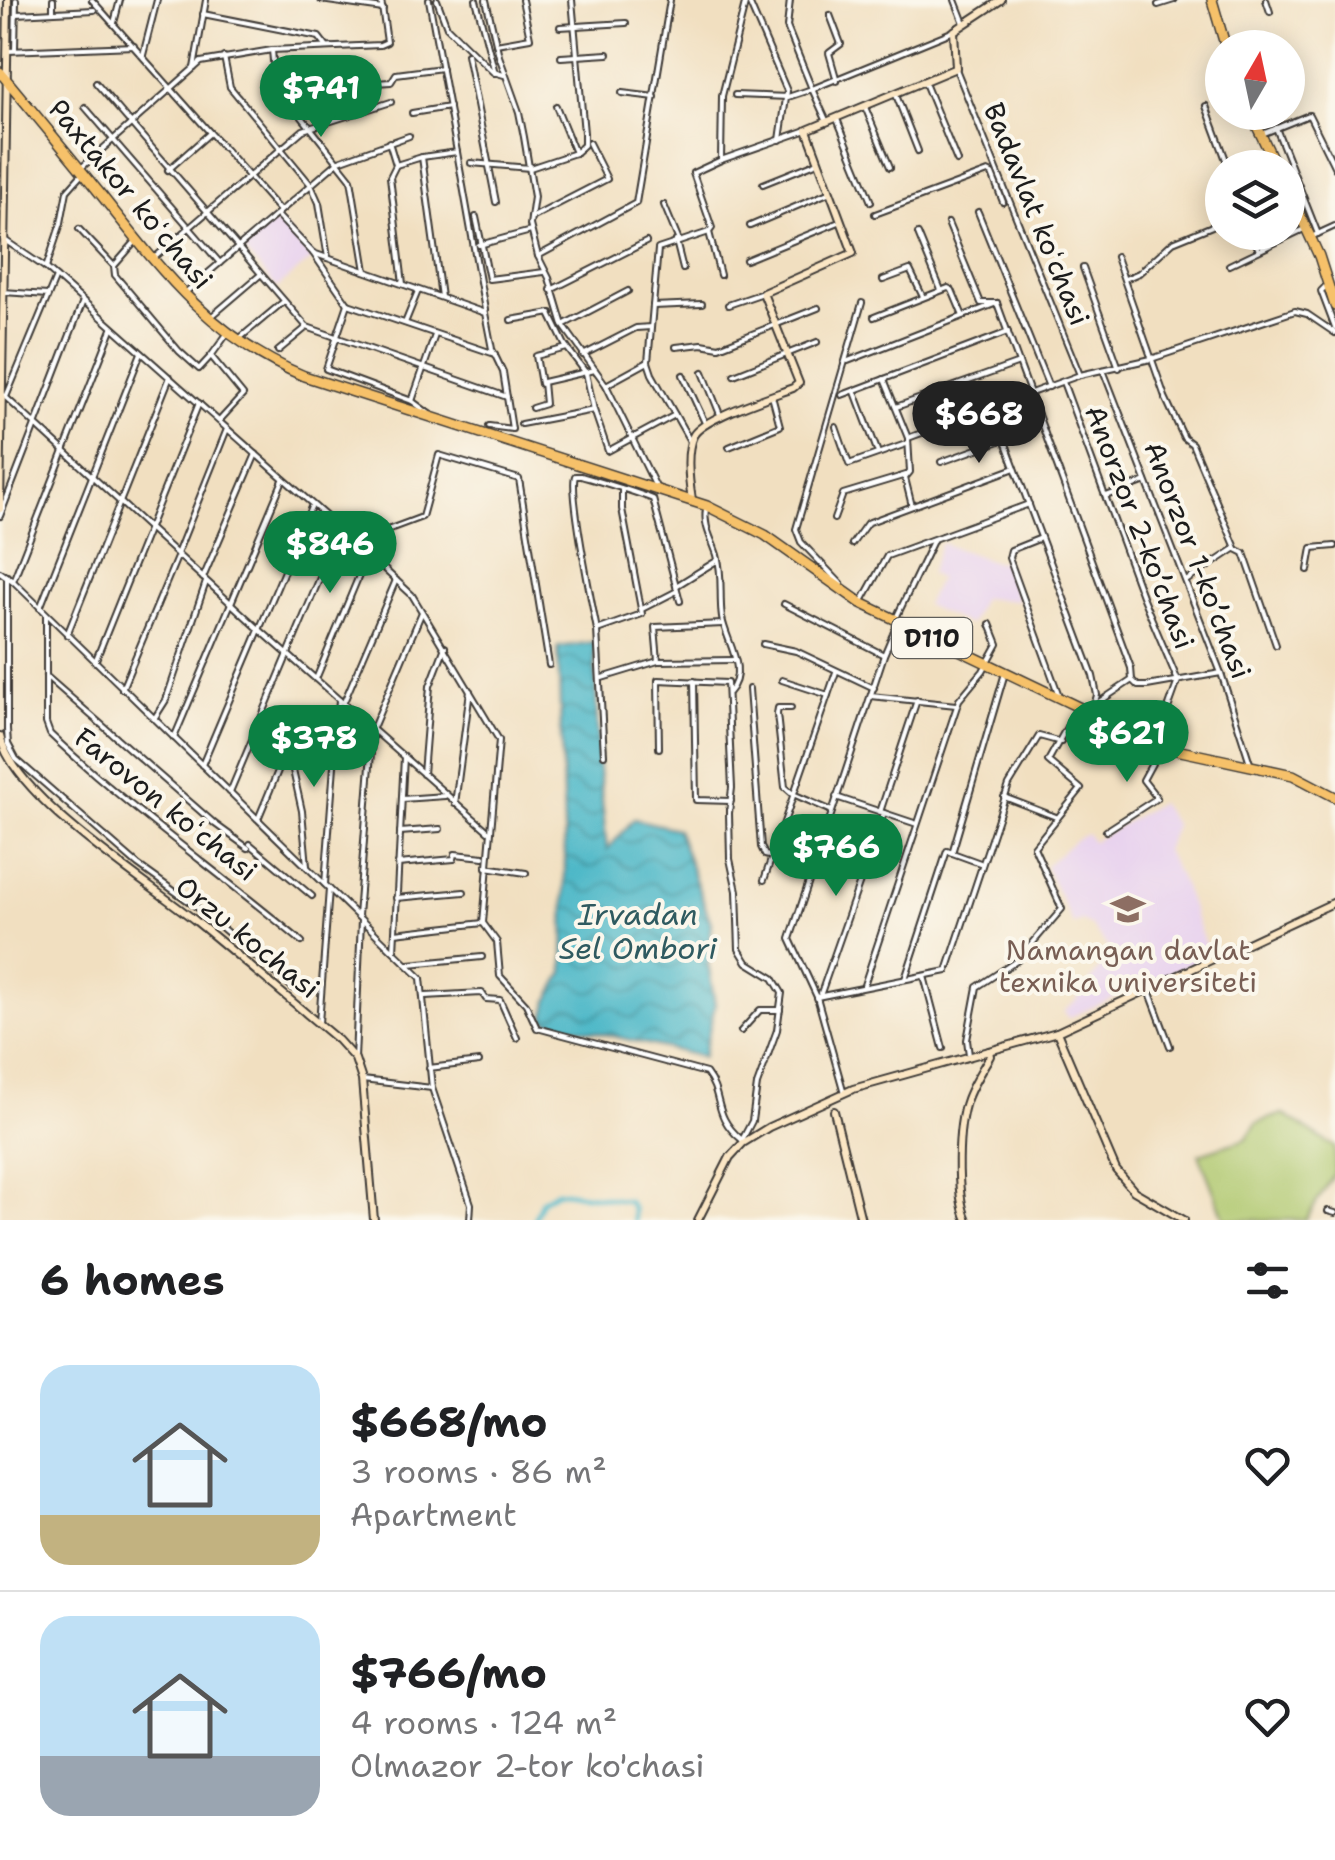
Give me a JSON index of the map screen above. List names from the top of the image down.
{
  "streets": {
    "main road": ["Paxtakor koʻchasi", "D110", "Orzu kochasi"],
    "street": [
      "Badavlat koʻchasi",
      "Аnorzor 2-koʼchasi",
      "Аnorzor 1-koʼchasi",
      "Farovon koʻchasi"
    ]
  },
  "crossings": [
    ["Paxtakor koʻchasi", "D110"],
    ["Аnorzor 2-koʼchasi", "D110"],
    ["Аnorzor 1-koʼchasi", "D110"]
  ],
  "water": ["Irvadan Sel Ombori"],
  "places": {
    "school or university": ["Namangan davlat texnika universiteti"]
  },
  "north": "top",
  "page": {
    "price": [
      "$741",
      "$668",
      "$846",
      "$621",
      "$378",
      "$766"
    ],
    "heading": "6 homes",
    "list": [
      {
        "name": "$668/mo",
        "note": "3 rooms · 86 m² · Apartment"
      },
      {
        "name": "$766/mo",
        "note": "4 rooms · 124 m² · Olmazor 2-tor ko'chasi"
      }
    ]
  }
}
